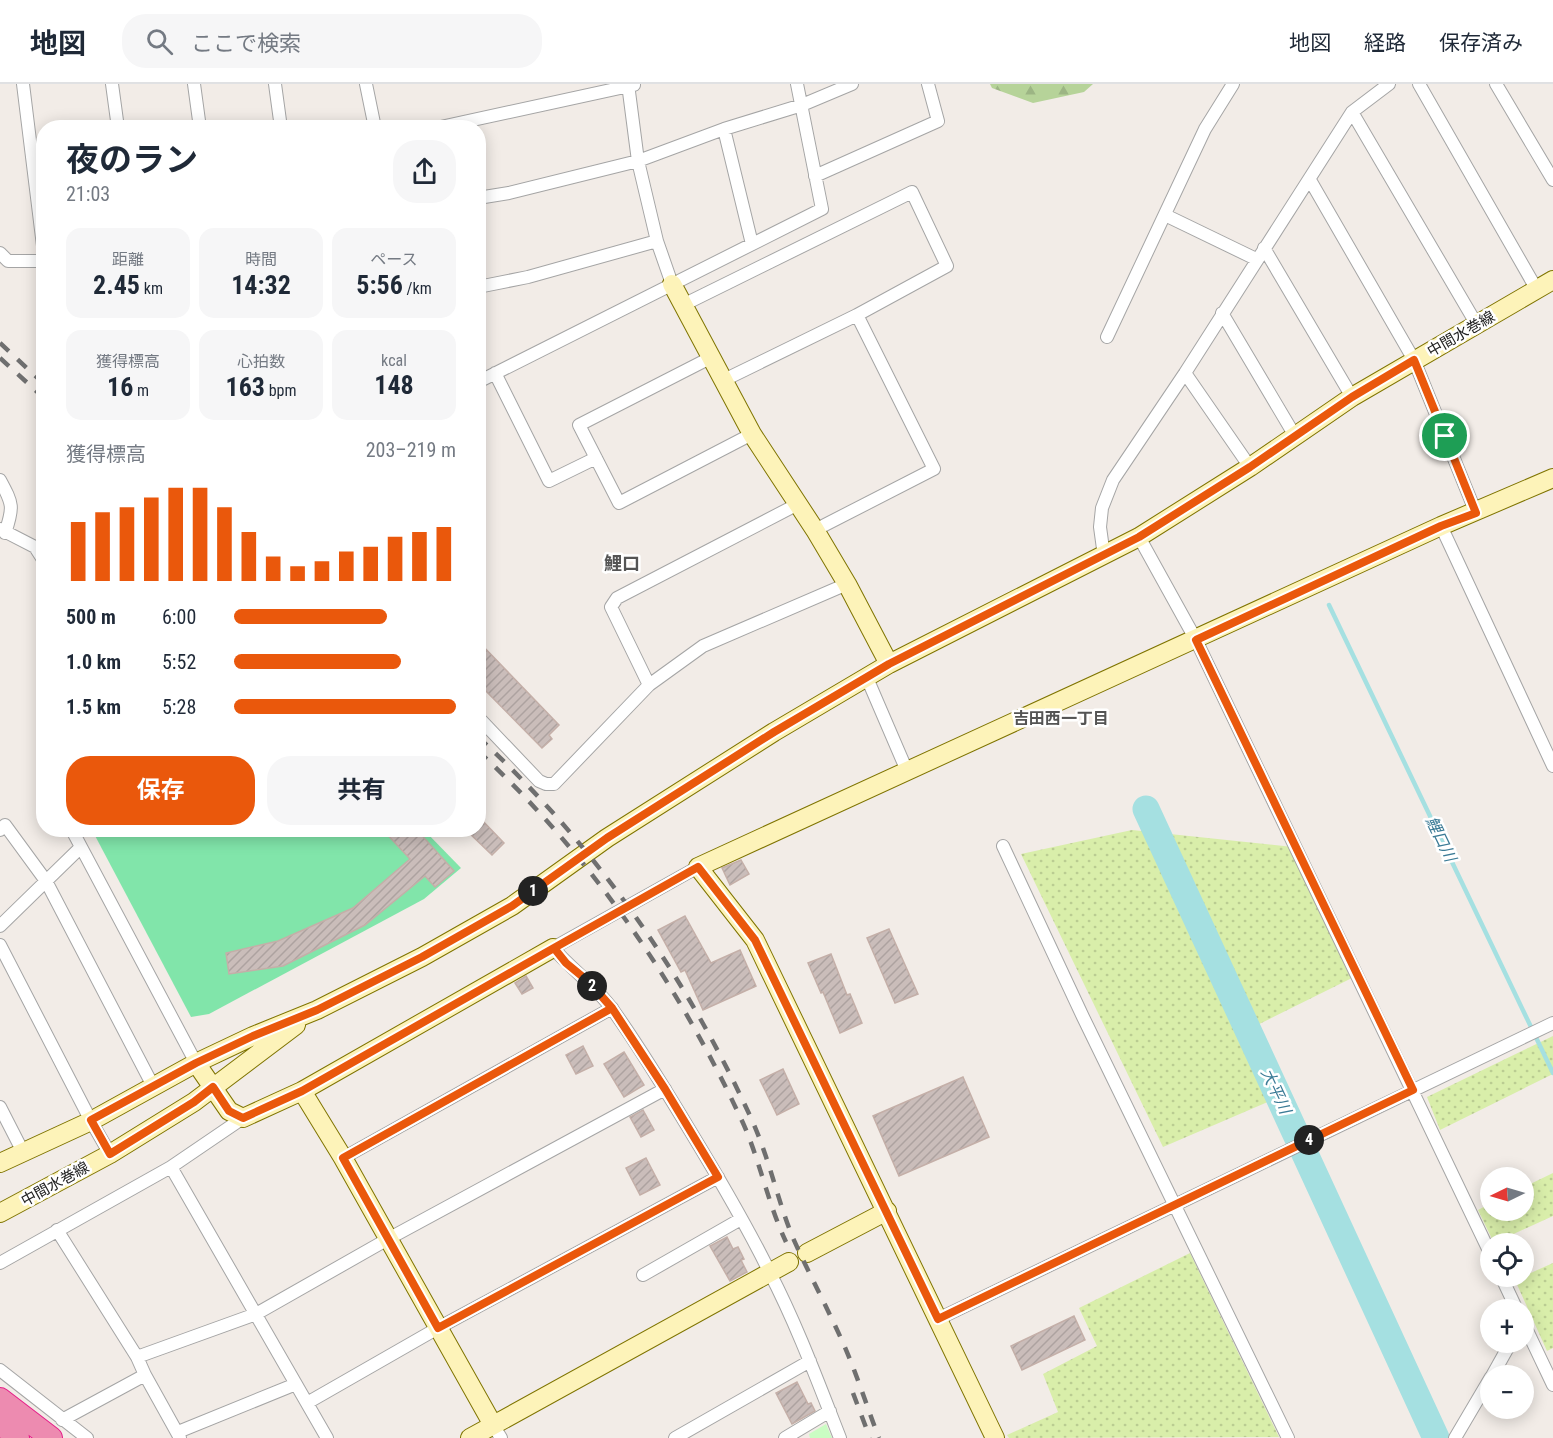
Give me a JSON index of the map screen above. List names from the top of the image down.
{
  "streets": {
    "street": ["中間水巻線"]
  },
  "districts": ["鯉口", "吉田西一丁目"],
  "water": ["鯉口川", "大平川"],
  "north": "left",
  "page": {
    "header": "地図",
    "search": "ここで検索",
    "nav": ["地図", "経路", "保存済み"],
    "heading": ["夜のラン", "21:03"],
    "stats": [
      ["距離", "2.45 km"],
      ["時間", "14:32"],
      ["ペース", "5:56 /km"],
      ["獲得標高", "16 m"],
      ["心拍数", "163 bpm"],
      ["kcal", "148"]
    ],
    "chart": ["獲得標高", "203–219 m"],
    "list": [
      {
        "name": "500 m",
        "note": "6:00"
      },
      {
        "name": "1.0 km",
        "note": "5:52"
      },
      {
        "name": "1.5 km",
        "note": "5:28"
      }
    ],
    "buttons": ["保存", "共有"],
    "pins": ["1", "2", "4"],
    "map_buttons": ["+", "−"]
  }
}
